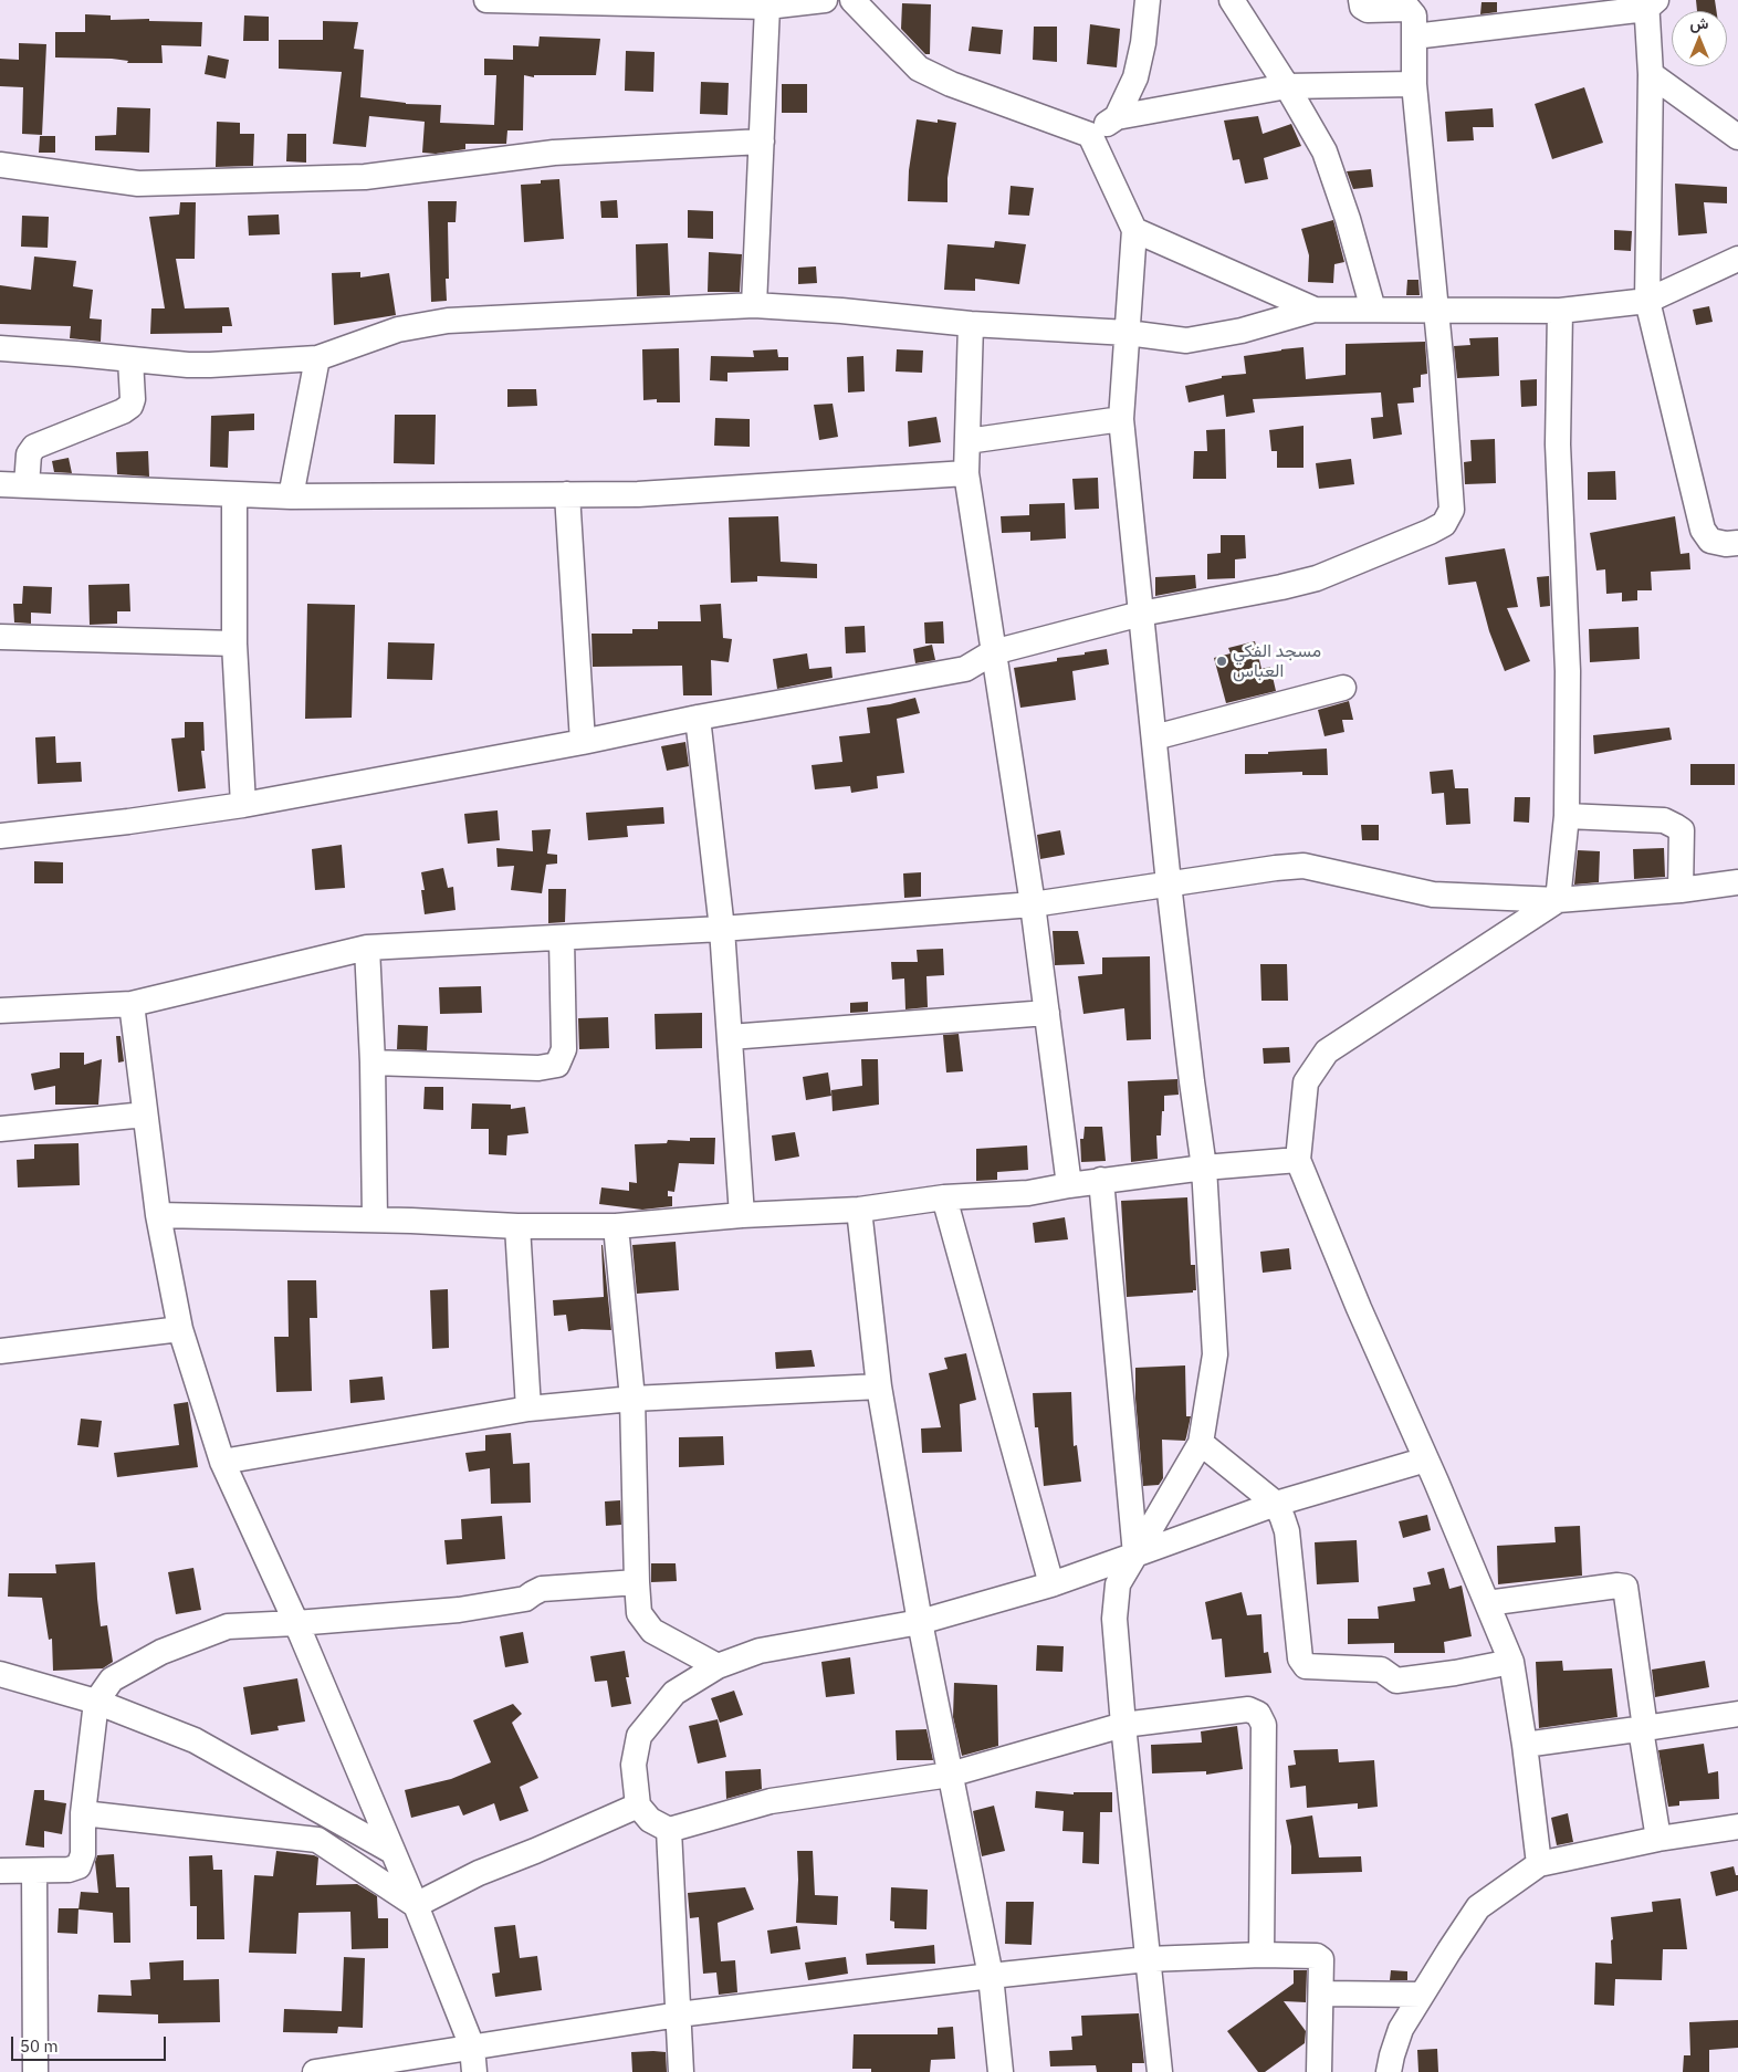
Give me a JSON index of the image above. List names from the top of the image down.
{
  "places": ["مسجد الفكي العباس"],
  "scale_bar": "50 m",
  "north": "top"
}
